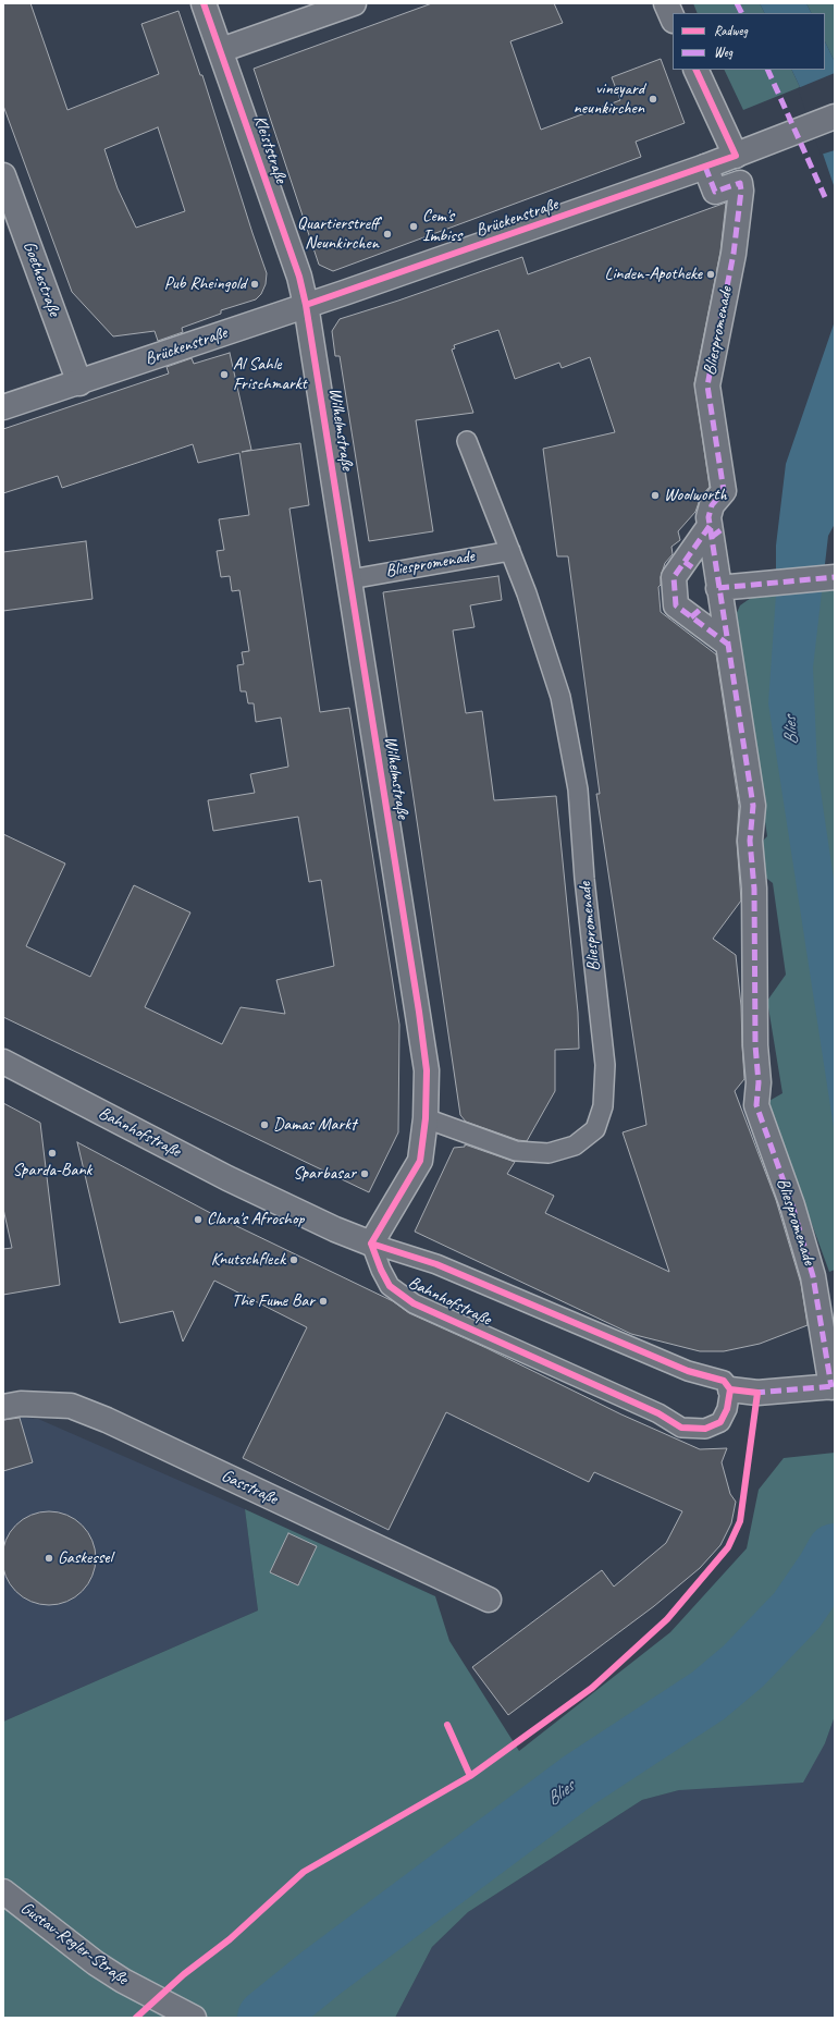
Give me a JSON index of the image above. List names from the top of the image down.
{
  "streets": {
    "street": [
      "Kleiststraße",
      "Brückenstraße",
      "Goethestraße",
      "Bliespromenade",
      "Wilhelmstraße",
      "Bahnhofstraße",
      "Gasstraße",
      "Gustav-Regler-Straße"
    ]
  },
  "crossings": [
    ["Kleiststraße", "Brückenstraße"],
    ["Kleiststraße", "Wilhelmstraße"],
    ["Brückenstraße", "Goethestraße"],
    ["Brückenstraße", "Bliespromenade"],
    ["Brückenstraße", "Wilhelmstraße"],
    ["Bliespromenade", "Wilhelmstraße"],
    ["Bliespromenade", "Bahnhofstraße"],
    ["Wilhelmstraße", "Bahnhofstraße"]
  ],
  "water": ["Blies"],
  "places": [
    "vineyard neunkirchen",
    "Cem's Imbiss",
    "Quartierstreff Neunkirchen",
    "Linden-Apotheke",
    "Pub Rheingold",
    "Al Sahle Frischmarkt",
    "Woolworth",
    "Damas Markt",
    "Sparda-Bank",
    "Sparbasar",
    "Clara's Afroshop",
    "Knutschfleck",
    "The Fume Bar",
    "Gaskessel"
  ],
  "legend": ["Radweg", "Weg"]
}
